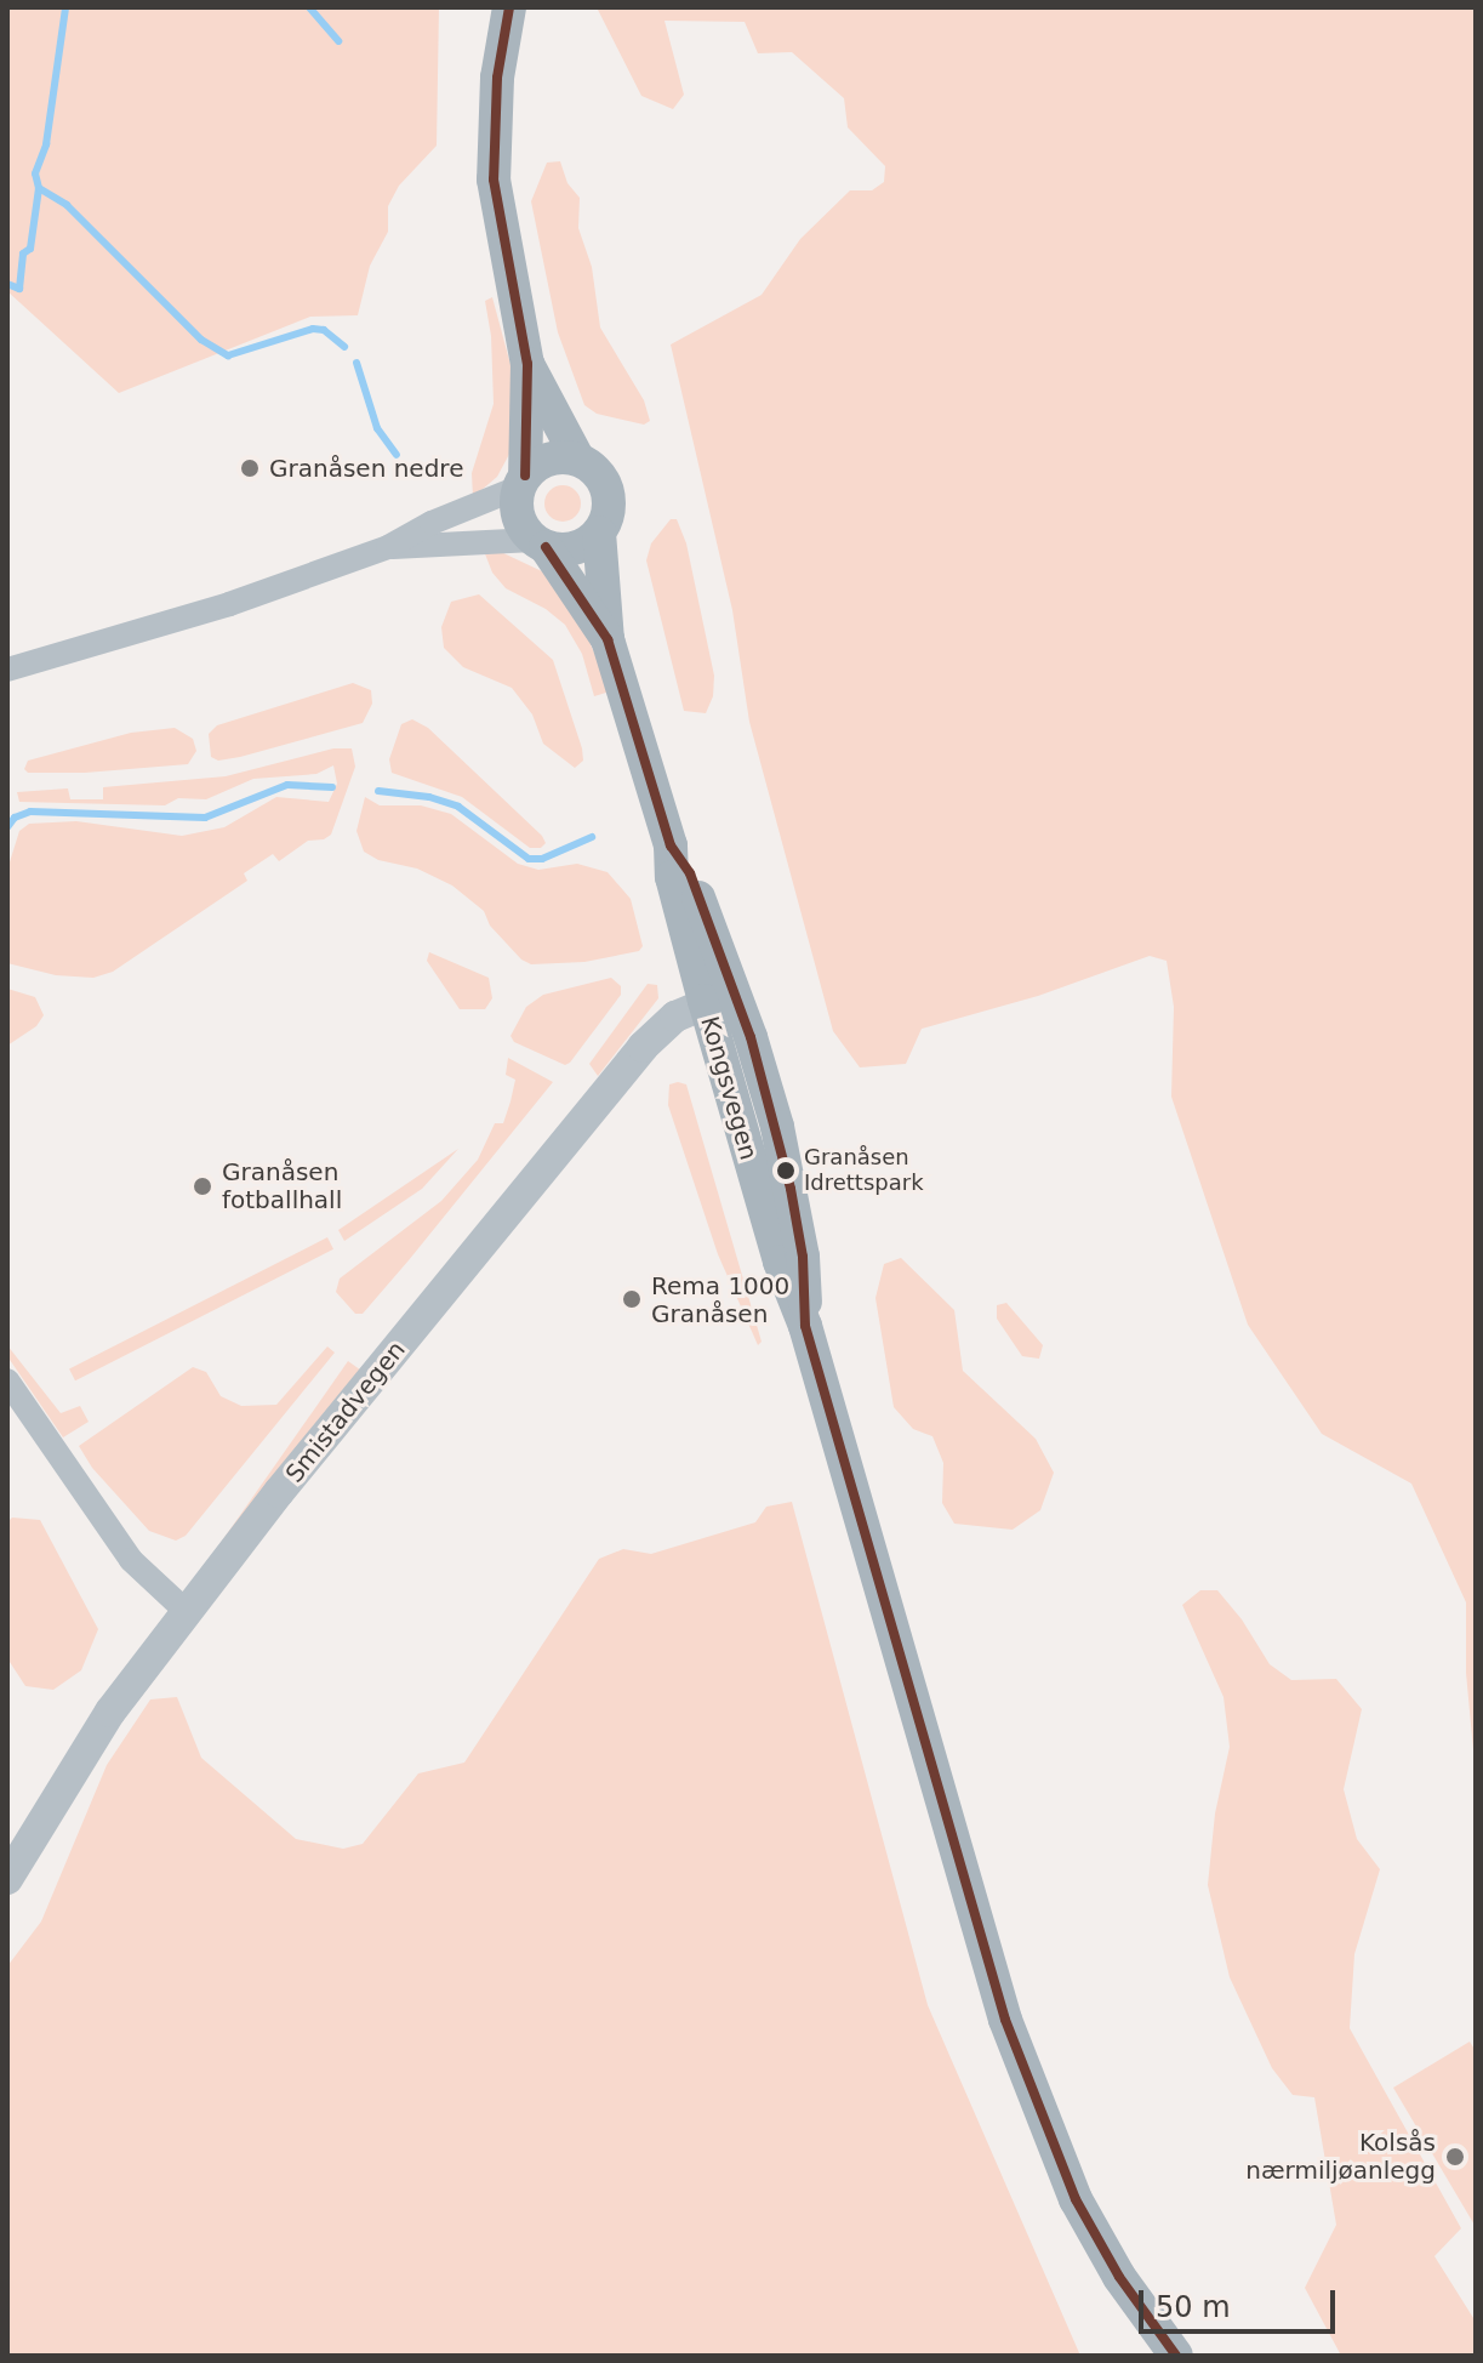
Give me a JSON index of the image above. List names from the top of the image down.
{
  "streets": {
    "main road": ["Kongsvegen"],
    "street": ["Smistadvegen"]
  },
  "crossings": [
    ["Kongsvegen", "Smistadvegen"]
  ],
  "places": [
    "Granåsen nedre",
    "Granåsen Idrettspark",
    "Granåsen fotballhall",
    "Rema 1000 Granåsen",
    "Kolsås nærmiljøanlegg"
  ],
  "scale_bar": "50 m"
}
